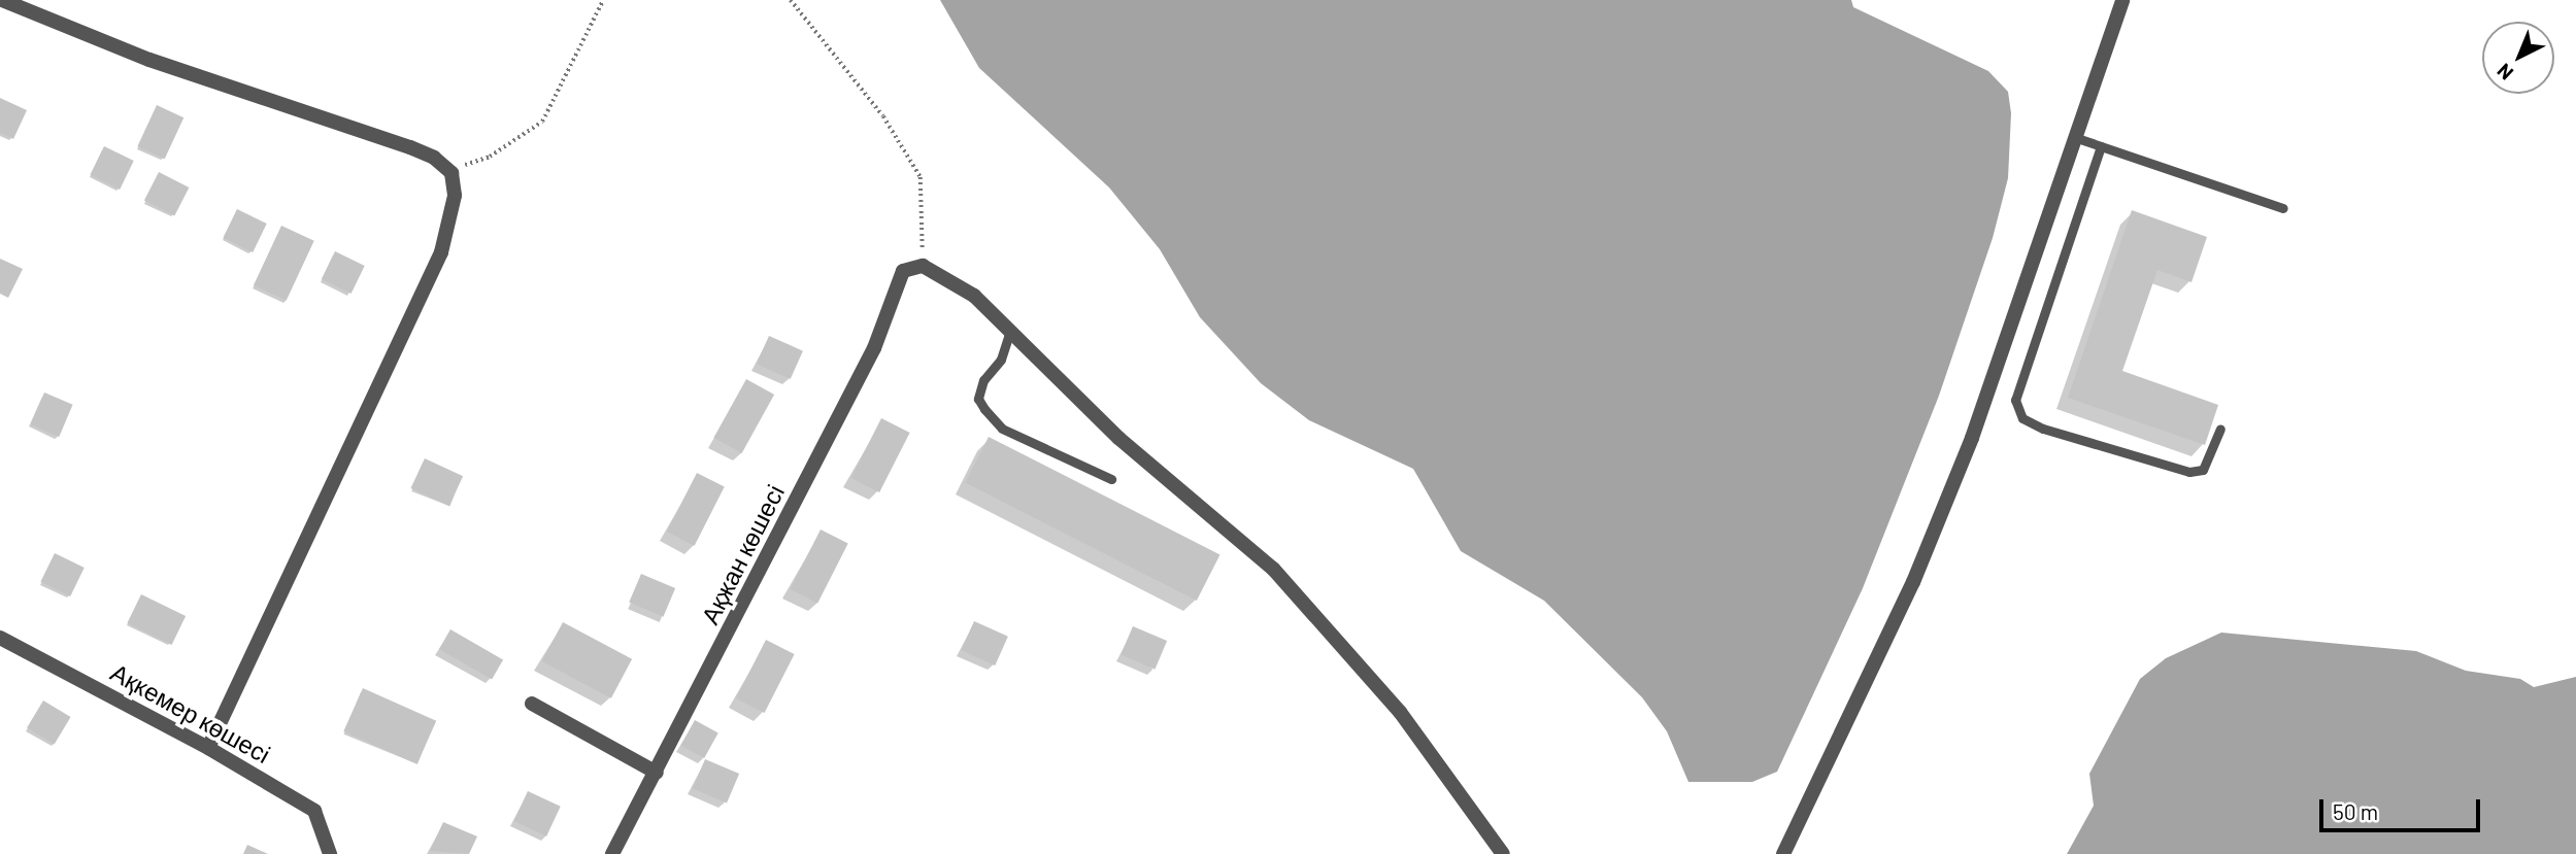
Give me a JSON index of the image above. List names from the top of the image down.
{
  "streets": {
    "street": ["Ақжан көшесі", "Ақкемер көшесі"]
  },
  "scale_bar": "50 m",
  "north": "bottom left"
}
